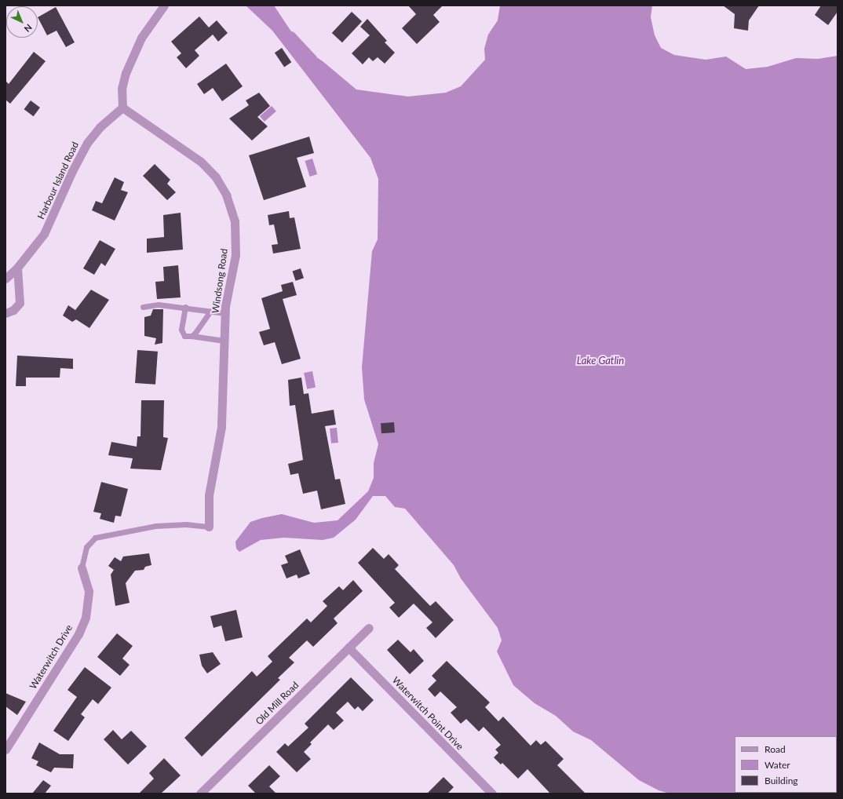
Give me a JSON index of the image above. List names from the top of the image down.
{
  "streets": {
    "street": [
      "Harbour Island Road",
      "Windsong Road",
      "Waterwitch Drive",
      "Old Mill Road",
      "Waterwitch Point Drive"
    ]
  },
  "crossings": [
    ["Harbour Island Road", "Windsong Road"],
    ["Old Mill Road", "Waterwitch Point Drive"]
  ],
  "water": ["Lake Gatlin"],
  "legend": ["Road", "Water", "Building"],
  "north": "bottom right"
}
